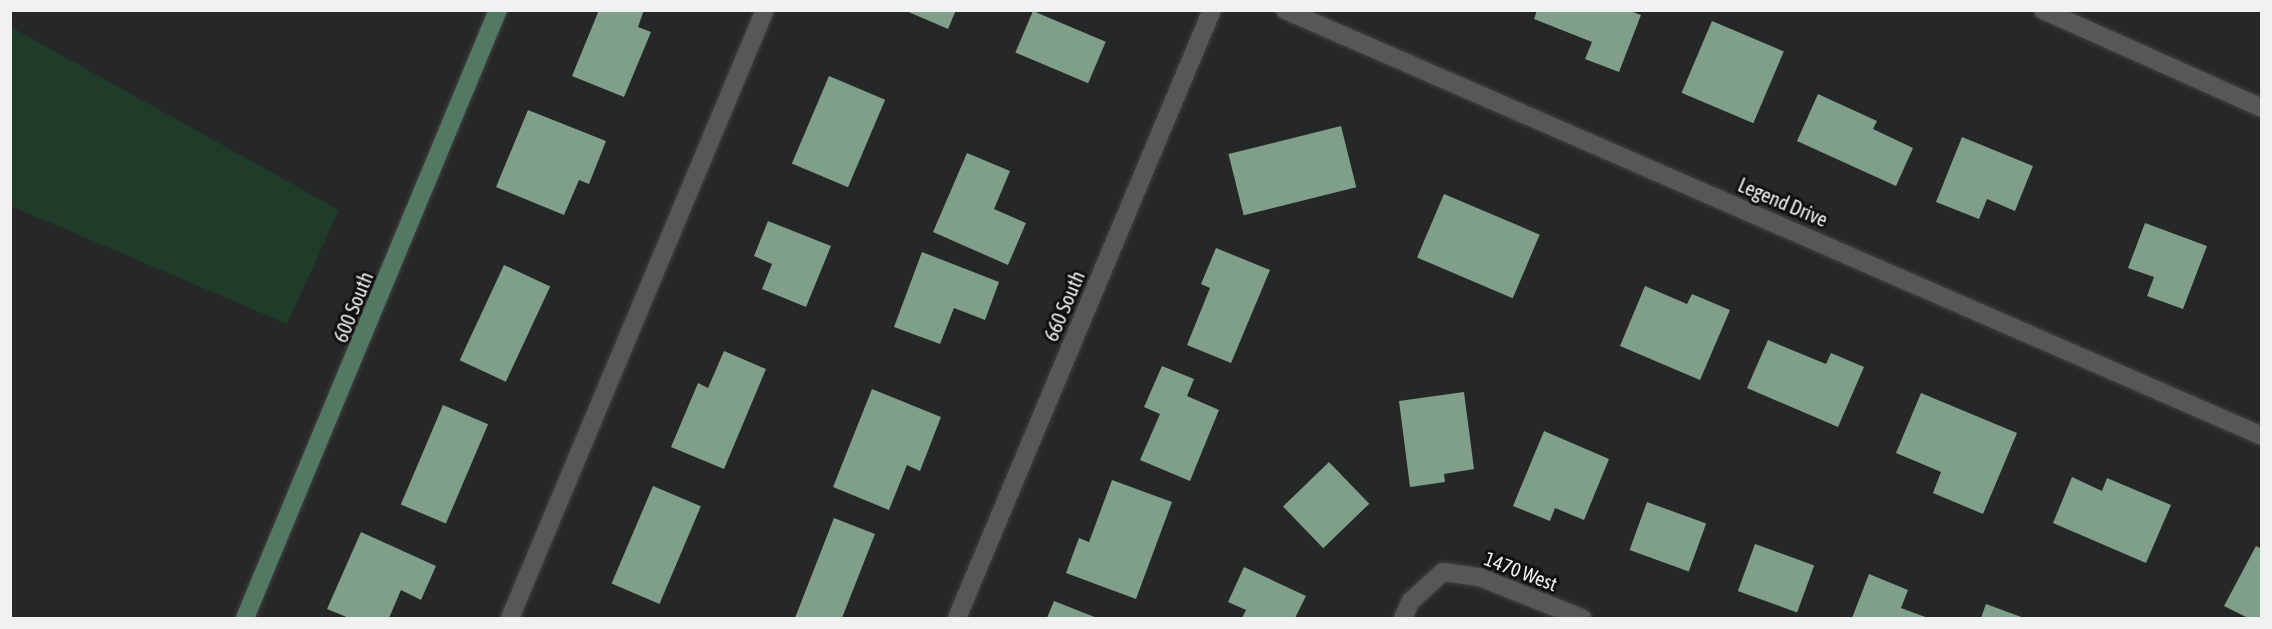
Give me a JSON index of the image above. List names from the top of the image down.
{
  "streets": {
    "main road": ["600 South"],
    "street": ["Legend Drive", "660 South", "1470 West"]
  }
}
